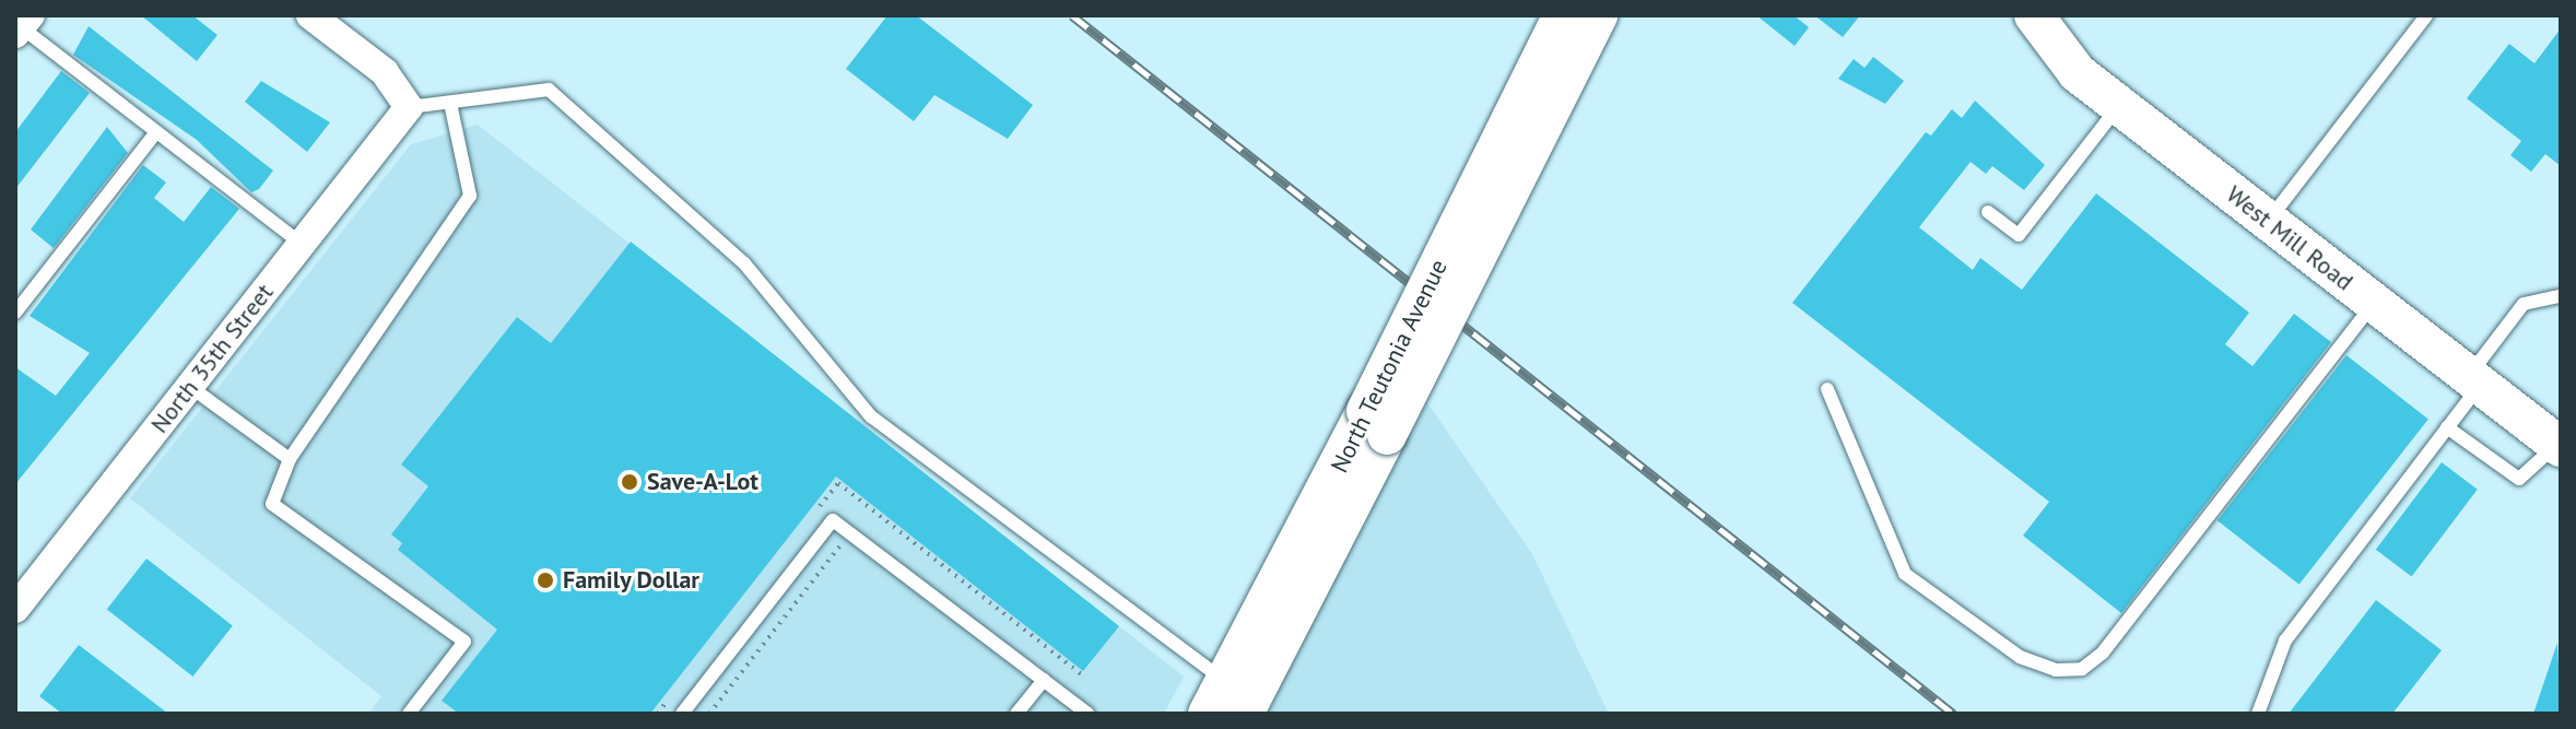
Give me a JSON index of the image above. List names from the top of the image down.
{
  "streets": {
    "main road": ["West Mill Road", "North Teutonia Avenue"],
    "street": ["North 35th Street"]
  },
  "places": ["Save-A-Lot", "Family Dollar"]
}
